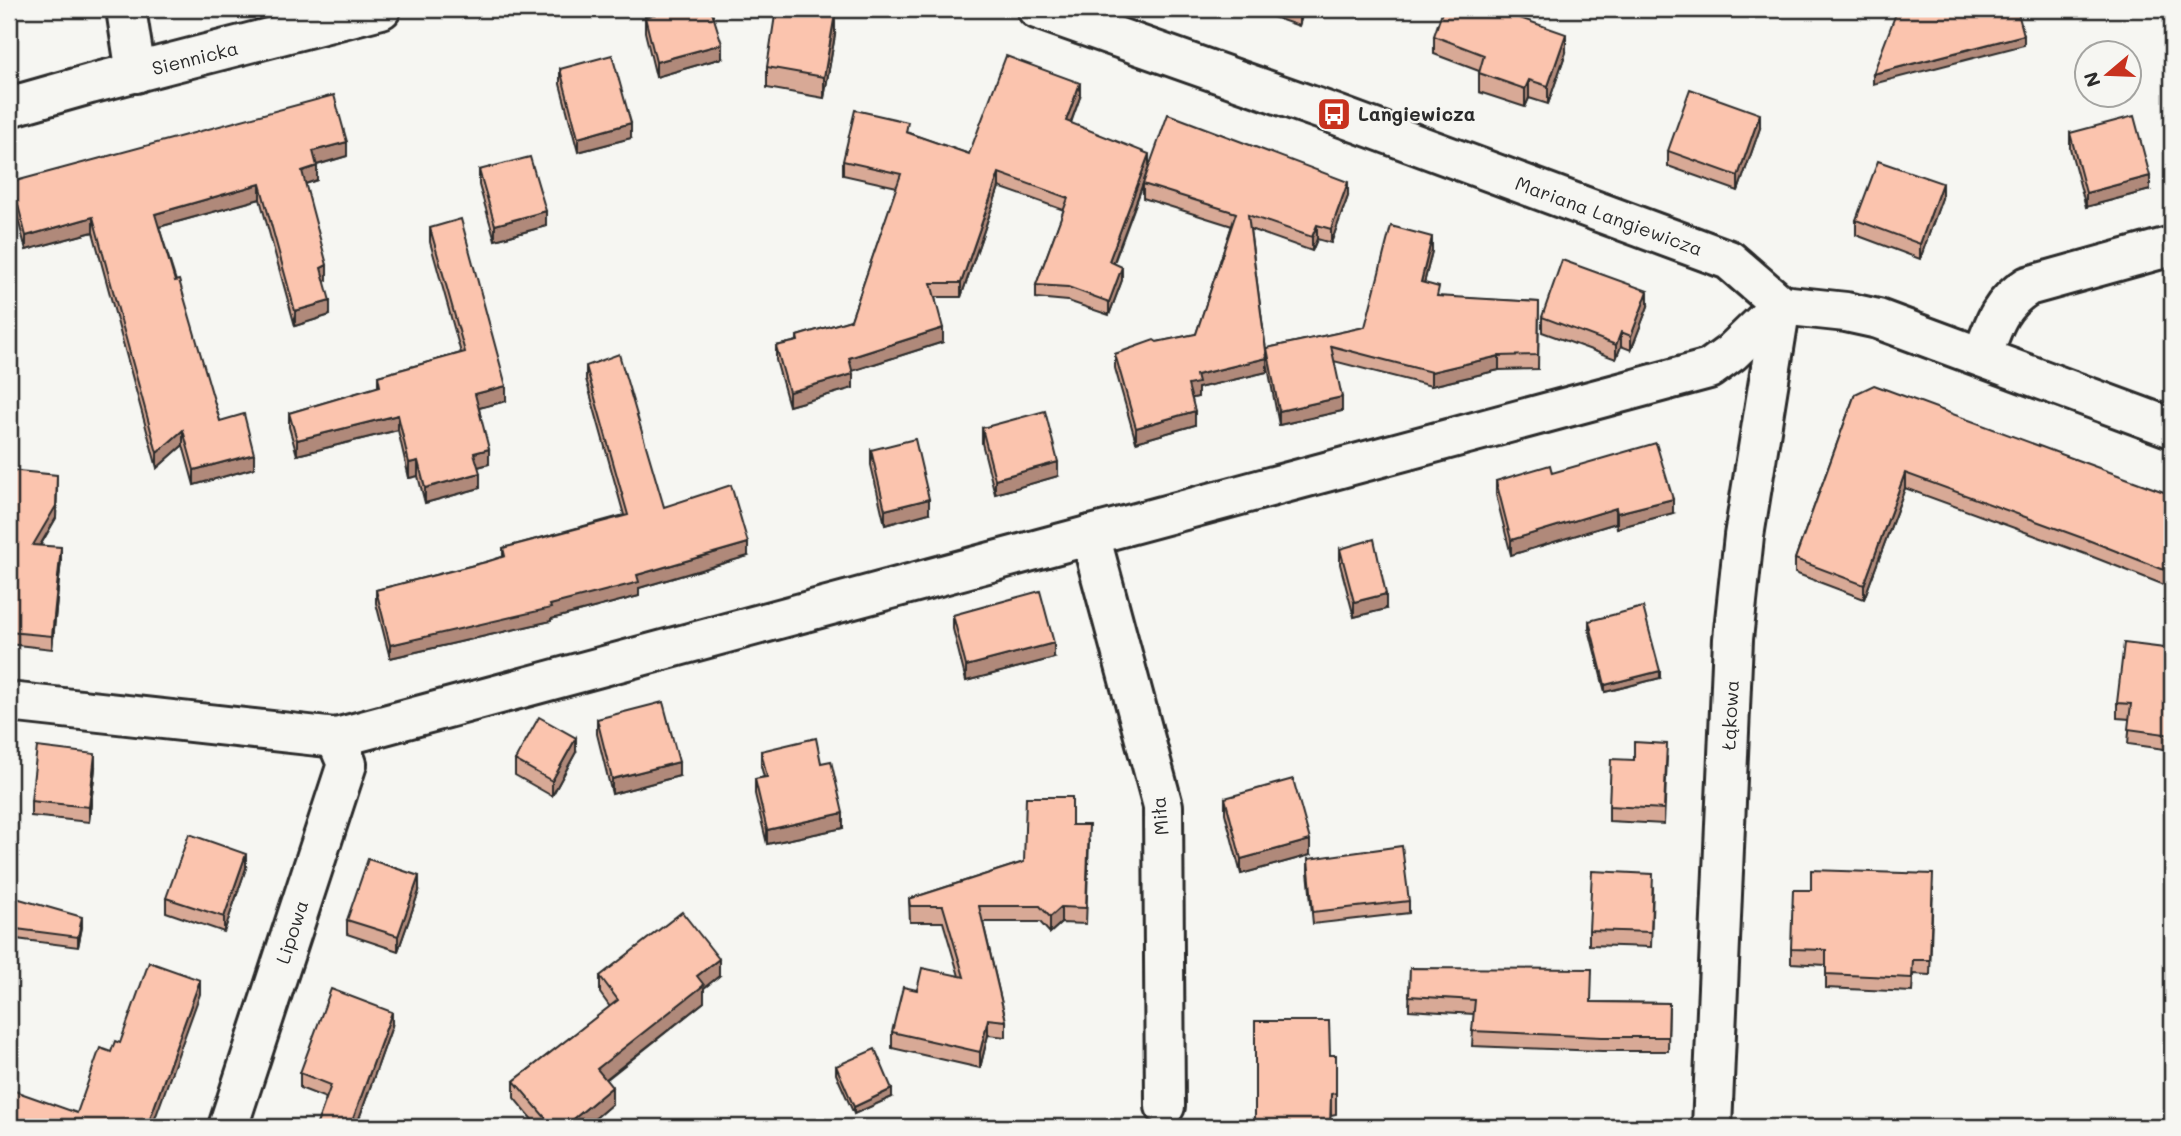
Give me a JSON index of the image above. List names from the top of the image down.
{
  "streets": {
    "street": [
      "Siennicka",
      "Mariana Langiewicza",
      "Łąkowa",
      "Miła",
      "Lipowa"
    ]
  },
  "crossings": [
    ["Mariana Langiewicza", "Łąkowa"]
  ],
  "places": {
    "bus stop": ["Langiewicza"]
  },
  "north": "left"
}
